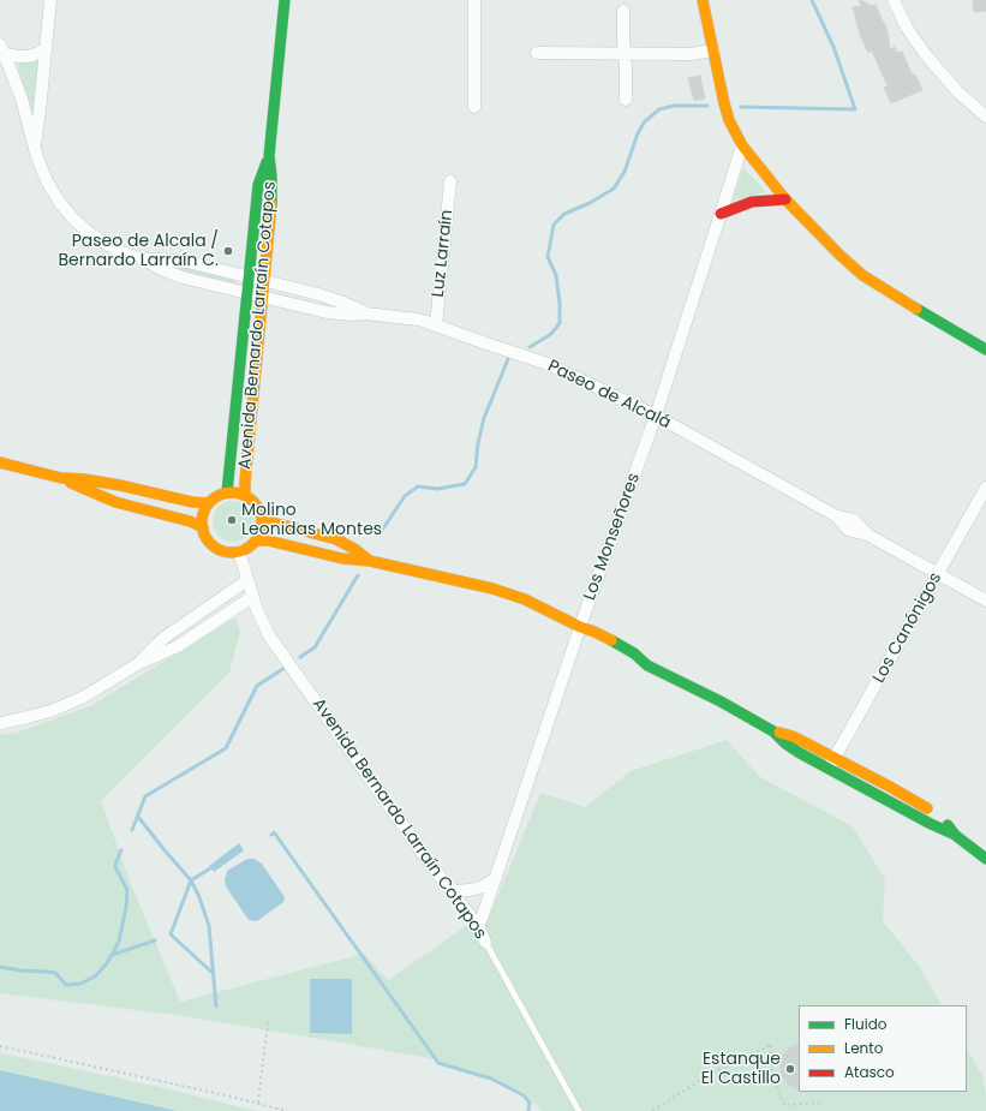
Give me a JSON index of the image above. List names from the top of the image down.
{
  "streets": {
    "street": [
      "Luz Larraín",
      "Avenida Bernardo Larraín Cotapos",
      "Paseo de Alcalá",
      "Los Monseñores",
      "Los Canónigos"
    ]
  },
  "crossings": [
    ["Luz Larraín", "Paseo de Alcalá"],
    ["Avenida Bernardo Larraín Cotapos", "Paseo de Alcalá"],
    ["Avenida Bernardo Larraín Cotapos", "Los Monseñores"],
    ["Paseo de Alcalá", "Los Monseñores"],
    ["Paseo de Alcalá", "Los Canónigos"]
  ],
  "places": ["Paseo de Alcala / Bernardo Larraín C.", "Molino Leonidas Montes", "Estanque El Castillo"],
  "legend": ["Fluido", "Lento", "Atasco"]
}
